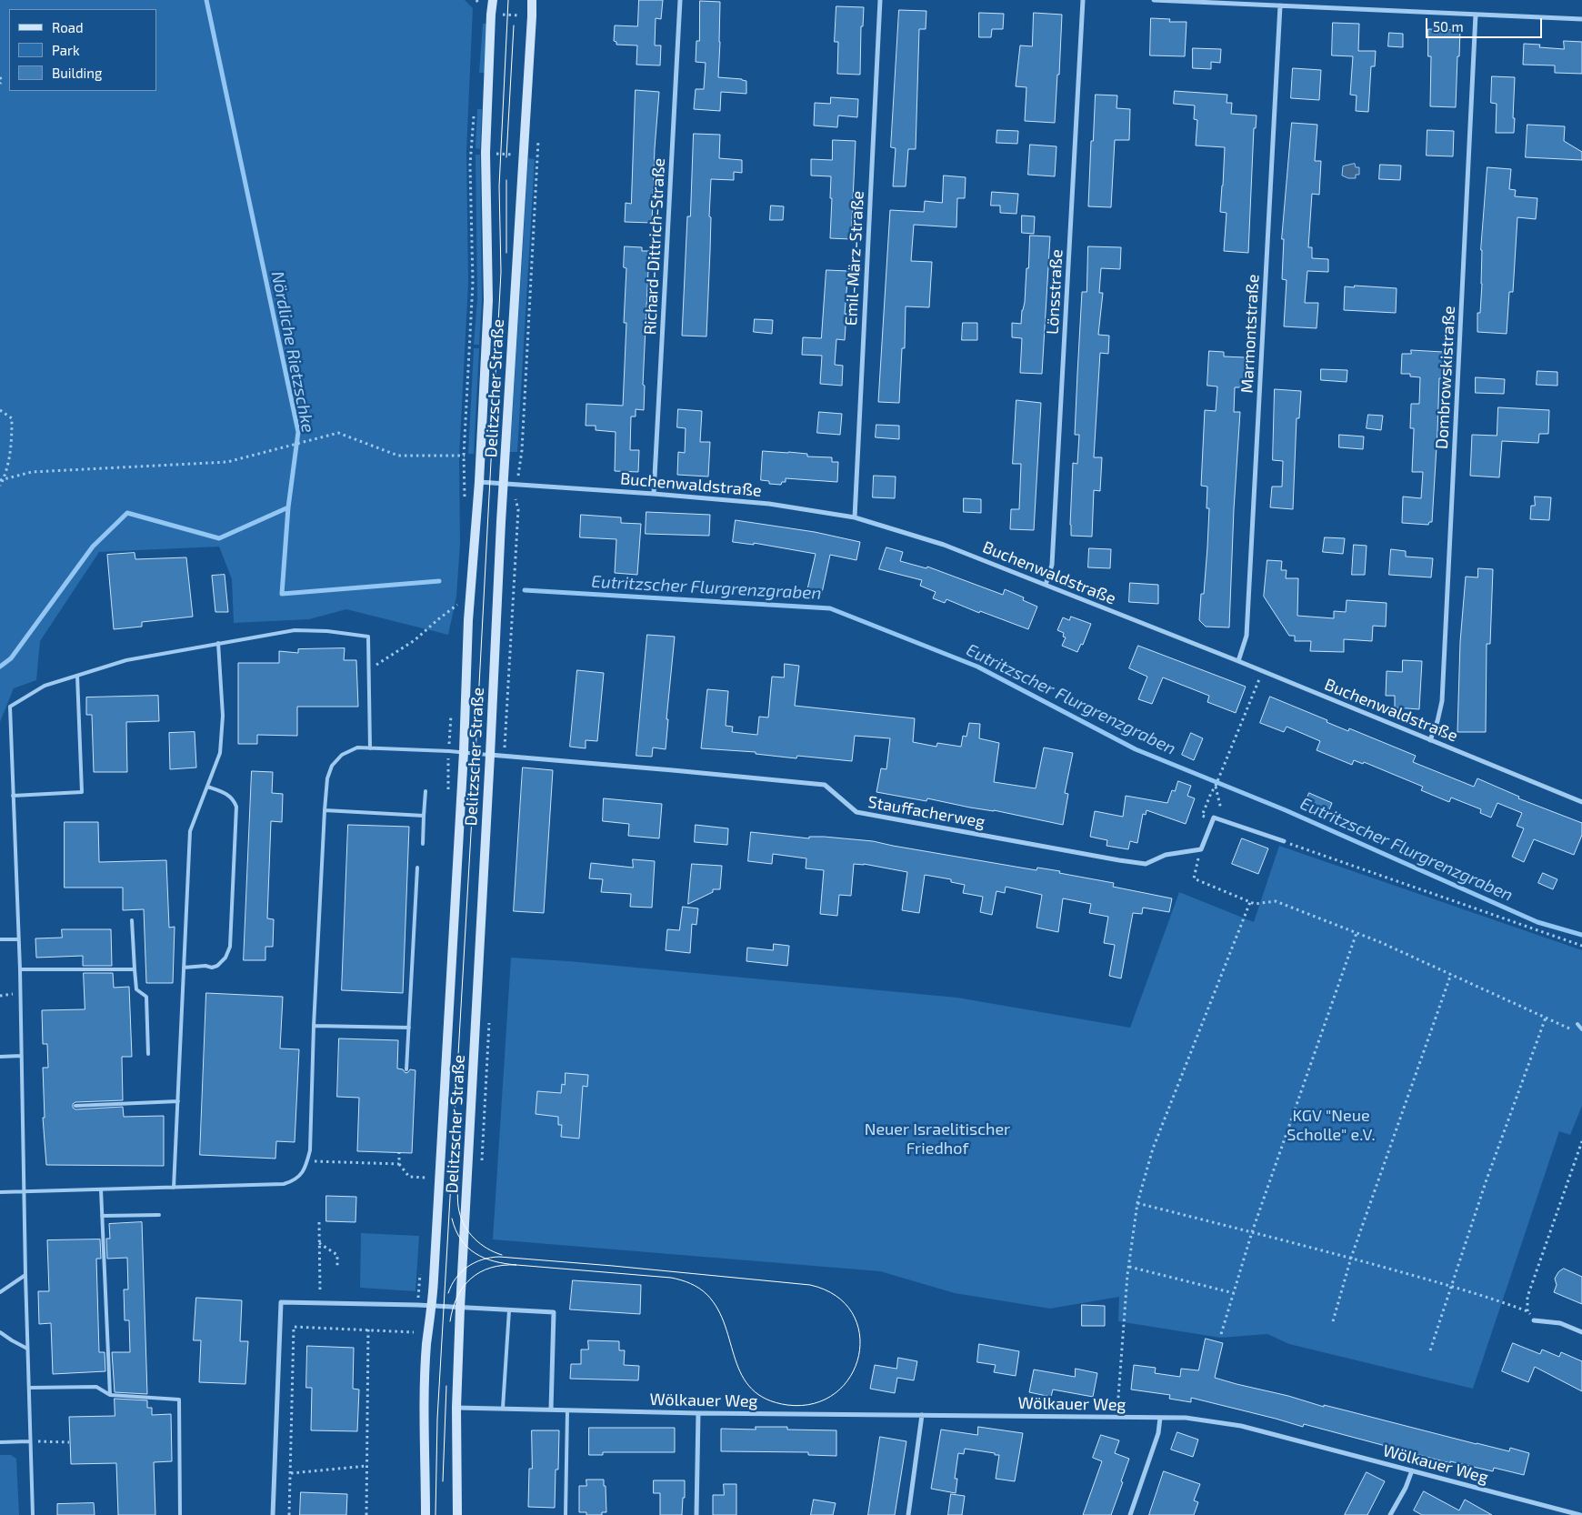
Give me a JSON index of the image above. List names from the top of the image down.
{
  "streets": {
    "main road": ["Delitzscher Straße"],
    "street": [
      "Richard-Dittrich-Straße",
      "Emil-März-Straße",
      "Lönsstraße",
      "Marmontstraße",
      "Dombrowskistraße",
      "Buchenwaldstraße",
      "Stauffacherweg",
      "Wölkauer Weg"
    ]
  },
  "crossings": [
    ["Richard-Dittrich-Straße", "Buchenwaldstraße"],
    ["Emil-März-Straße", "Buchenwaldstraße"],
    ["Lönsstraße", "Buchenwaldstraße"],
    ["Marmontstraße", "Buchenwaldstraße"],
    ["Dombrowskistraße", "Buchenwaldstraße"],
    ["Delitzscher Straße", "Buchenwaldstraße"],
    ["Delitzscher Straße", "Stauffacherweg"],
    ["Delitzscher Straße", "Wölkauer Weg"]
  ],
  "water": ["Nördliche Rietzschke", "Eutritzscher Flurgrenzgraben"],
  "parks": ["KGV \"Neue Scholle\" e.V.", "Neuer Israelitischer Friedhof"],
  "legend": ["Road", "Park", "Building"],
  "scale_bar": "50 m"
}
